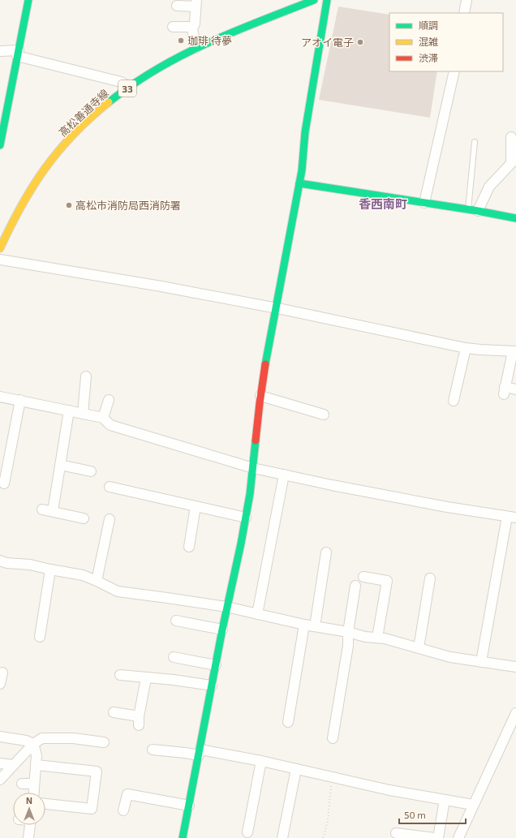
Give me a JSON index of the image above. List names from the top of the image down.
{
  "streets": {
    "street": ["33", "高松善通寺線"]
  },
  "districts": ["香西南町"],
  "places": ["珈琲 待夢", "アオイ電子", "高松市消防局西消防署"],
  "legend": ["順調", "混雑", "渋滞"],
  "scale_bar": "50 m",
  "north": "top"
}
